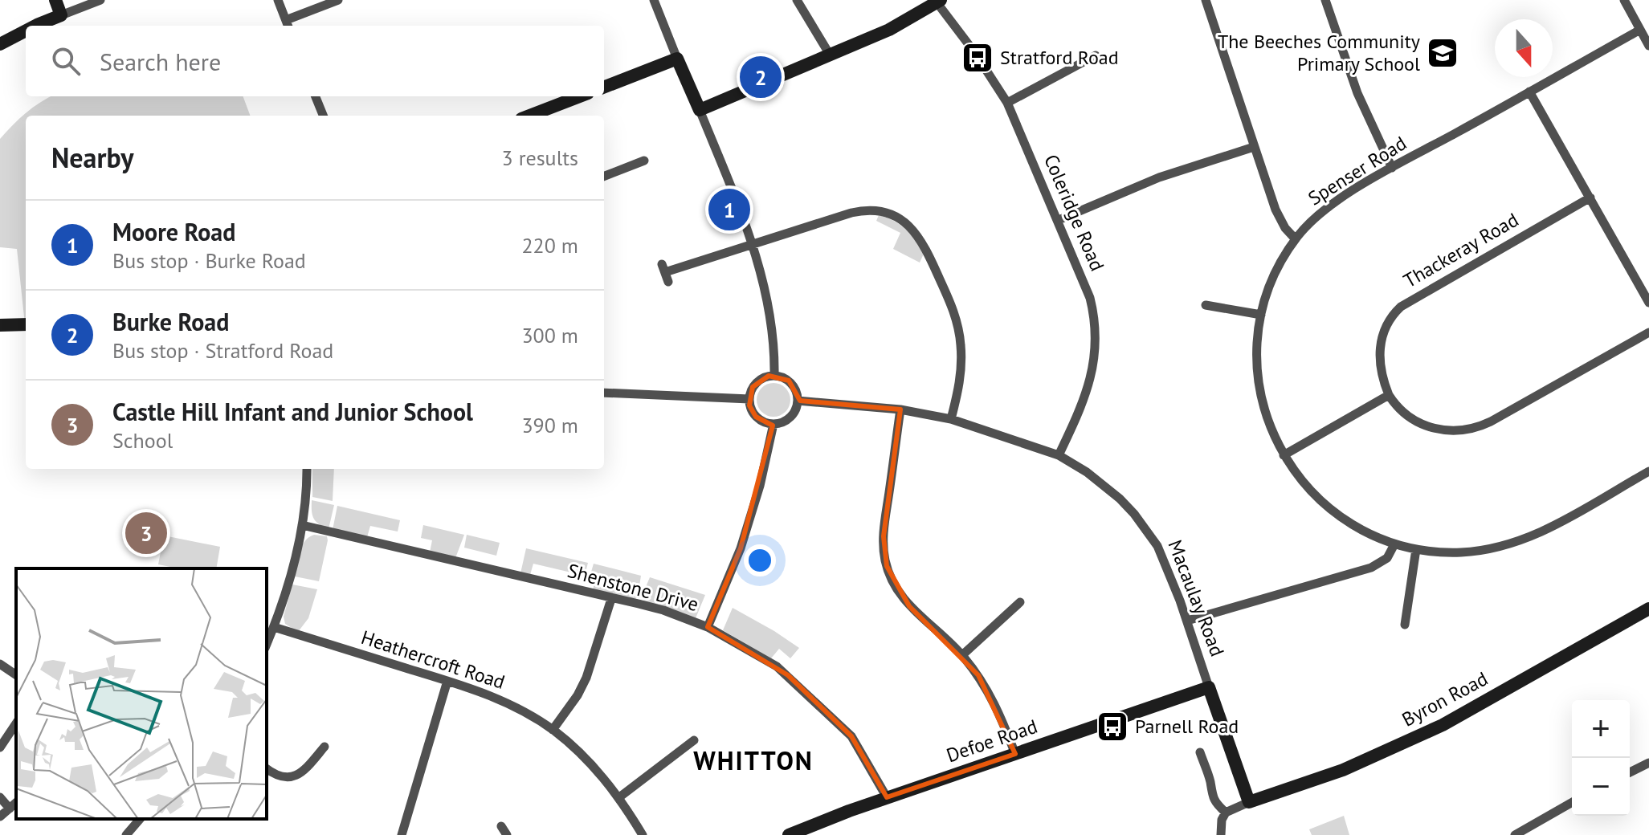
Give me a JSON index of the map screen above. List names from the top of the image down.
{
  "streets": {
    "street": [
      "Spenser Road",
      "Coleridge Road",
      "Thackeray Road",
      "Shenstone Drive",
      "Macaulay Road",
      "Heathercroft Road",
      "Byron Road",
      "Defoe Road"
    ]
  },
  "crossings": [
    ["Coleridge Road", "Macaulay Road"],
    ["Shenstone Drive", "Defoe Road"],
    ["Macaulay Road", "Byron Road"],
    ["Macaulay Road", "Defoe Road"]
  ],
  "districts": ["WHITTON"],
  "places": {
    "school or university": ["The Beeches Community Primary School"],
    "bus stop": ["Stratford Road", "Parnell Road"]
  },
  "north": "bottom",
  "page": {
    "search": "Search here",
    "pins": ["2", "1", "3"],
    "heading": ["Nearby", "3 results"],
    "list": [
      {
        "mark": "1",
        "name": "Moore Road",
        "note": "Bus stop · Burke Road",
        "value": "220 m"
      },
      {
        "mark": "2",
        "name": "Burke Road",
        "note": "Bus stop · Stratford Road",
        "value": "300 m"
      },
      {
        "mark": "3",
        "name": "Castle Hill Infant and Junior School",
        "note": "School",
        "value": "390 m"
      }
    ],
    "map_buttons": ["+", "−"]
  }
}
